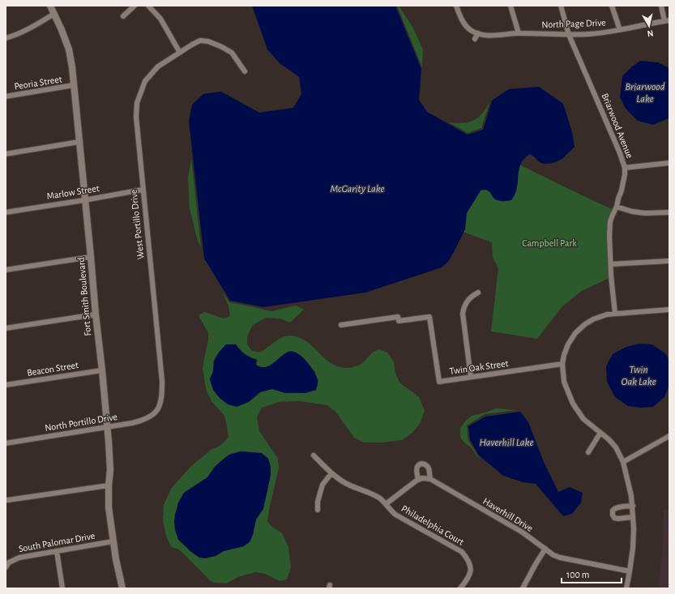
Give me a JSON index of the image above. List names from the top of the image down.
{
  "streets": {
    "street": [
      "North Page Drive",
      "Peoria Street",
      "Briarwood Avenue",
      "Marlow Street",
      "West Portillo Drive",
      "Fort Smith Boulevard",
      "Twin Oak Street",
      "Beacon Street",
      "North Portillo Drive",
      "Haverhill Drive",
      "Philadelphia Court",
      "South Palomar Drive"
    ]
  },
  "crossings": [
    ["North Page Drive", "Briarwood Avenue"],
    ["Peoria Street", "Fort Smith Boulevard"],
    ["Marlow Street", "West Portillo Drive"],
    ["Marlow Street", "Fort Smith Boulevard"],
    ["West Portillo Drive", "North Portillo Drive"],
    ["Fort Smith Boulevard", "Beacon Street"],
    ["Fort Smith Boulevard", "North Portillo Drive"],
    ["Fort Smith Boulevard", "South Palomar Drive"]
  ],
  "water": [
    "Briarwood Lake",
    "McGarity Lake",
    "Twin Oak Lake",
    "Haverhill Lake"
  ],
  "parks": ["Campbell Park"],
  "scale_bar": "100 m",
  "north": "bottom"
}
